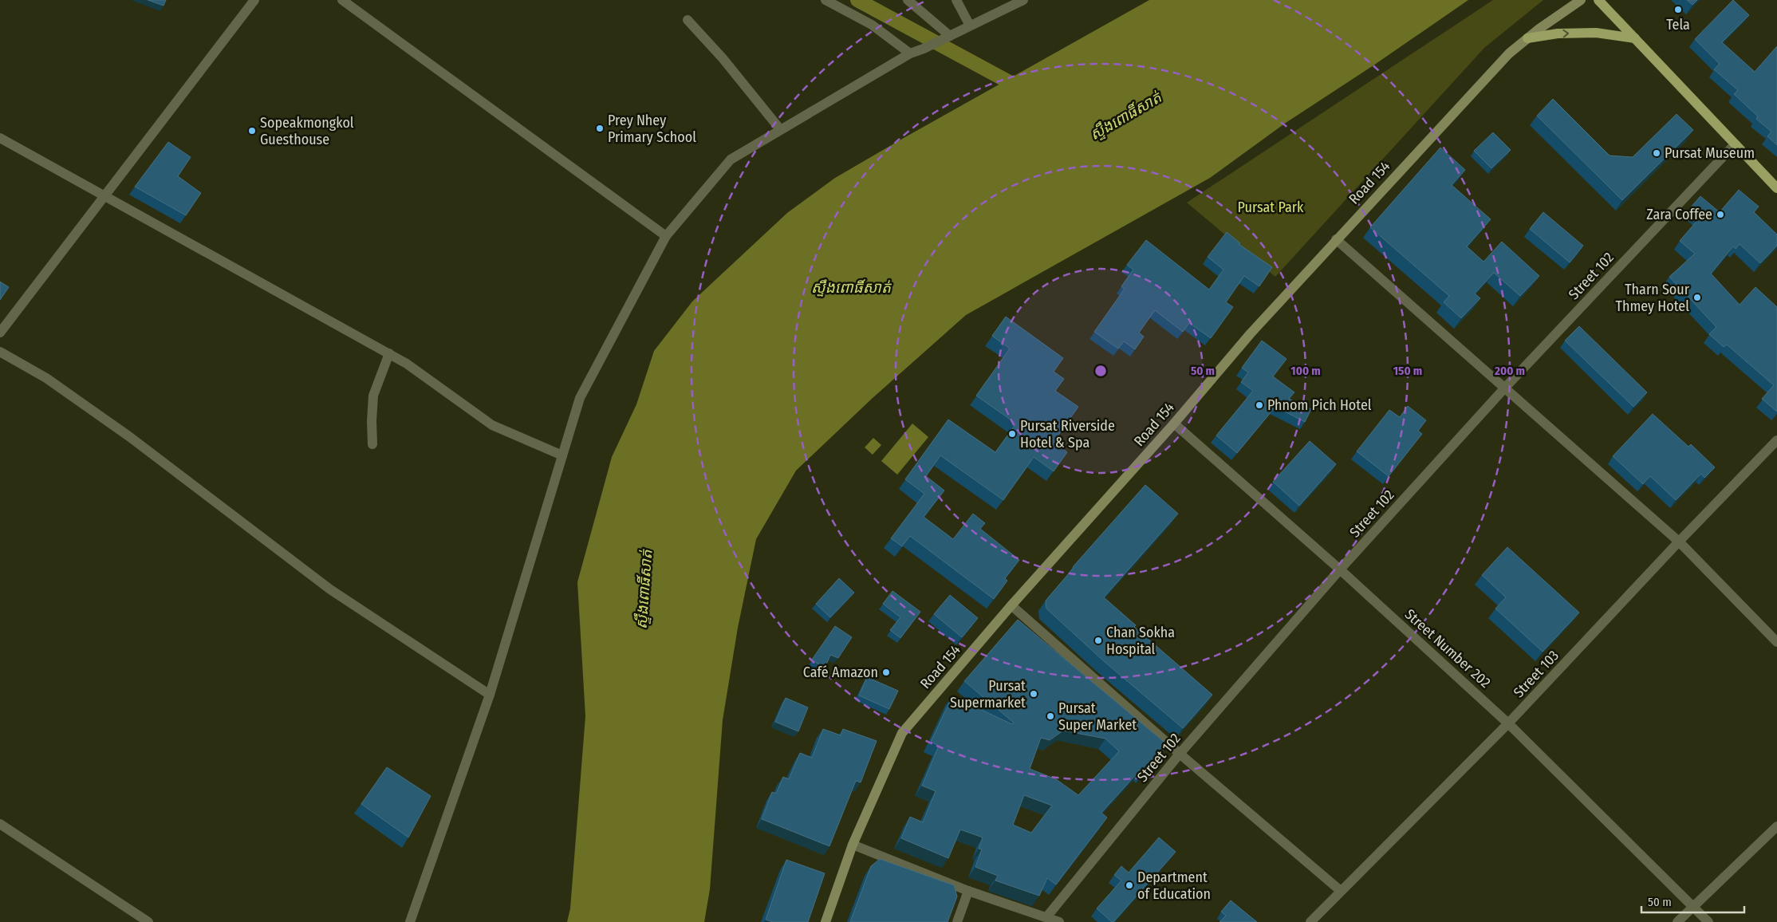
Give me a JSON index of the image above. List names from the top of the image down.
{
  "streets": {
    "main road": ["Road 154"],
    "street": ["Street 102", "Street Number 202", "Street 103"]
  },
  "crossings": [
    ["Road 154", "Street Number 202"],
    ["Street 102", "Street Number 202"],
    ["Street Number 202", "Street 103"]
  ],
  "water": ["ស្ទឹងពោធិ៍សាត់"],
  "parks": ["Pursat Park"],
  "places": [
    "Tela",
    "Prey Nhey Primary School",
    "Sopeakmongkol Guesthouse",
    "Pursat Museum",
    "Zara Coffee",
    "Tharn Sour Thmey Hotel",
    "Phnom Pich Hotel",
    "Pursat Riverside Hotel & Spa",
    "Chan Sokha Hospital",
    "Café Amazon",
    "Pursat Supermarket",
    "Pursat Super Market",
    "Department of Education"
  ],
  "scale_bar": "50 m",
  "rings": [
    "50 m",
    "100 m",
    "150 m",
    "200 m"
  ]
}
